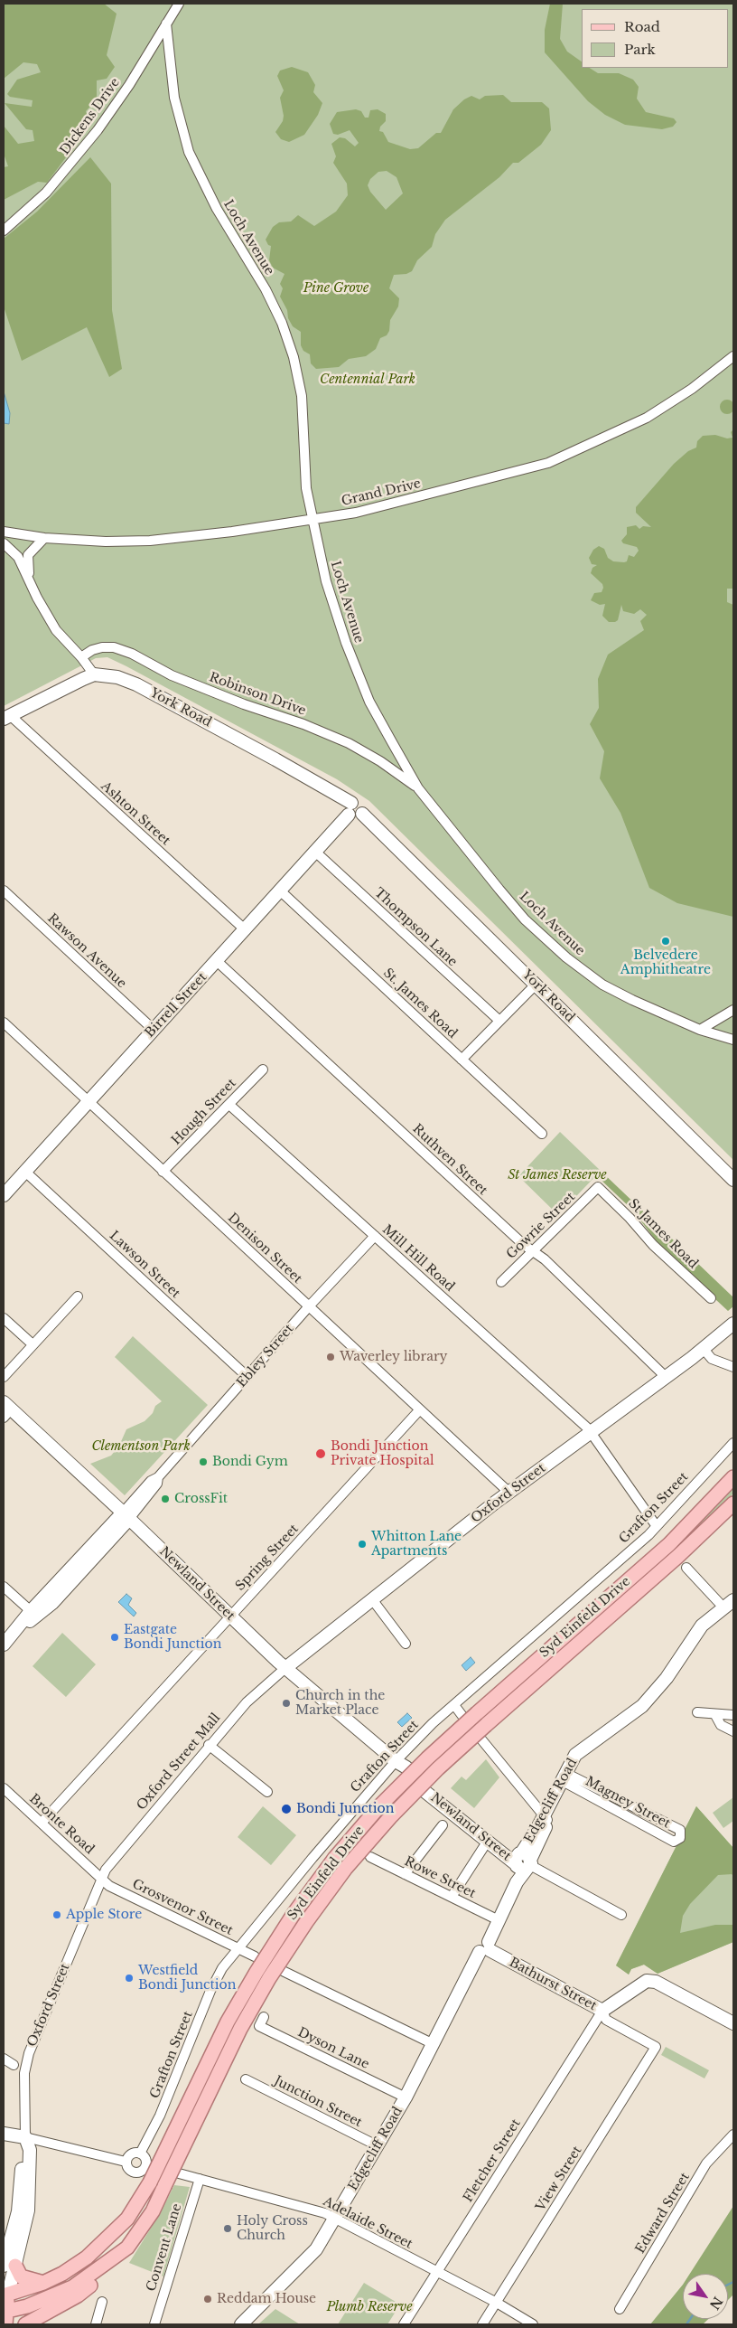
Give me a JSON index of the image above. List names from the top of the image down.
{
  "streets": {
    "main road": ["Syd Einfeld Drive"],
    "street": [
      "Dickens Drive",
      "Loch Avenue",
      "Grand Drive",
      "Robinson Drive",
      "York Road",
      "Ashton Street",
      "Thompson Lane",
      "Rawson Avenue",
      "St. James Road",
      "Birrell Street",
      "Hough Street",
      "Ruthven Street",
      "Gowrie Street",
      "St James Road",
      "Denison Street",
      "Mill Hill Road",
      "Lawson Street",
      "Ebley Street",
      "Oxford Street",
      "Grafton Street",
      "Spring Street",
      "Newland Street",
      "Oxford Street Mall",
      "Edgecliff Road",
      "Magney Street",
      "Bronte Road",
      "Rowe Street",
      "Grosvenor Street",
      "Bathurst Street",
      "Dyson Lane",
      "Junction Street",
      "Fletcher Street",
      "View Street",
      "Edward Street",
      "Adelaide Street",
      "Convent Lane"
    ]
  },
  "crossings": [
    ["Dickens Drive", "Loch Avenue"],
    ["Loch Avenue", "Grand Drive"],
    ["Loch Avenue", "Robinson Drive"],
    ["York Road", "Ashton Street"],
    ["York Road", "Birrell Street"],
    ["Ashton Street", "Birrell Street"],
    ["Thompson Lane", "Birrell Street"],
    ["Rawson Avenue", "Birrell Street"],
    ["St. James Road", "Birrell Street"],
    ["Birrell Street", "Ruthven Street"],
    ["Birrell Street", "Denison Street"],
    ["Birrell Street", "Lawson Street"],
    ["Hough Street", "Denison Street"],
    ["Hough Street", "Mill Hill Road"],
    ["Ruthven Street", "Gowrie Street"],
    ["Ruthven Street", "Oxford Street"],
    ["Gowrie Street", "St James Road"],
    ["Denison Street", "Ebley Street"],
    ["Denison Street", "Oxford Street"],
    ["Denison Street", "Spring Street"],
    ["Mill Hill Road", "Ebley Street"],
    ["Mill Hill Road", "Oxford Street"],
    ["Mill Hill Road", "Grafton Street"],
    ["Lawson Street", "Ebley Street"],
    ["Ebley Street", "Newland Street"],
    ["Oxford Street", "Newland Street"],
    ["Oxford Street", "Syd Einfeld Drive"],
    ["Oxford Street", "Oxford Street Mall"],
    ["Oxford Street", "Bronte Road"],
    ["Oxford Street", "Grosvenor Street"],
    ["Grafton Street", "Newland Street"],
    ["Grafton Street", "Grosvenor Street"],
    ["Spring Street", "Newland Street"],
    ["Spring Street", "Bronte Road"],
    ["Newland Street", "Oxford Street Mall"],
    ["Newland Street", "Edgecliff Road"],
    ["Oxford Street Mall", "Bronte Road"],
    ["Oxford Street Mall", "Grosvenor Street"],
    ["Edgecliff Road", "Magney Street"],
    ["Edgecliff Road", "Rowe Street"],
    ["Edgecliff Road", "Bathurst Street"],
    ["Edgecliff Road", "Dyson Lane"],
    ["Edgecliff Road", "Junction Street"],
    ["Edgecliff Road", "Adelaide Street"],
    ["Bronte Road", "Grosvenor Street"],
    ["Bathurst Street", "Fletcher Street"],
    ["Bathurst Street", "View Street"],
    ["Fletcher Street", "View Street"],
    ["Fletcher Street", "Adelaide Street"],
    ["View Street", "Adelaide Street"],
    ["Adelaide Street", "Convent Lane"]
  ],
  "parks": [
    "Pine Grove",
    "Centennial Park",
    "St James Reserve",
    "Clementson Park",
    "Plumb Reserve"
  ],
  "places": [
    "Belvedere Amphitheatre",
    "Waverley library",
    "Bondi Junction Private Hospital",
    "Bondi Gym",
    "CrossFit",
    "Whitton Lane Apartments",
    "Eastgate Bondi Junction",
    "Church in the Market Place",
    "Bondi Junction",
    "Apple Store",
    "Westfield Bondi Junction",
    "Holy Cross Church",
    "Reddam House"
  ],
  "legend": ["Road", "Park"],
  "north": "bottom right"
}
